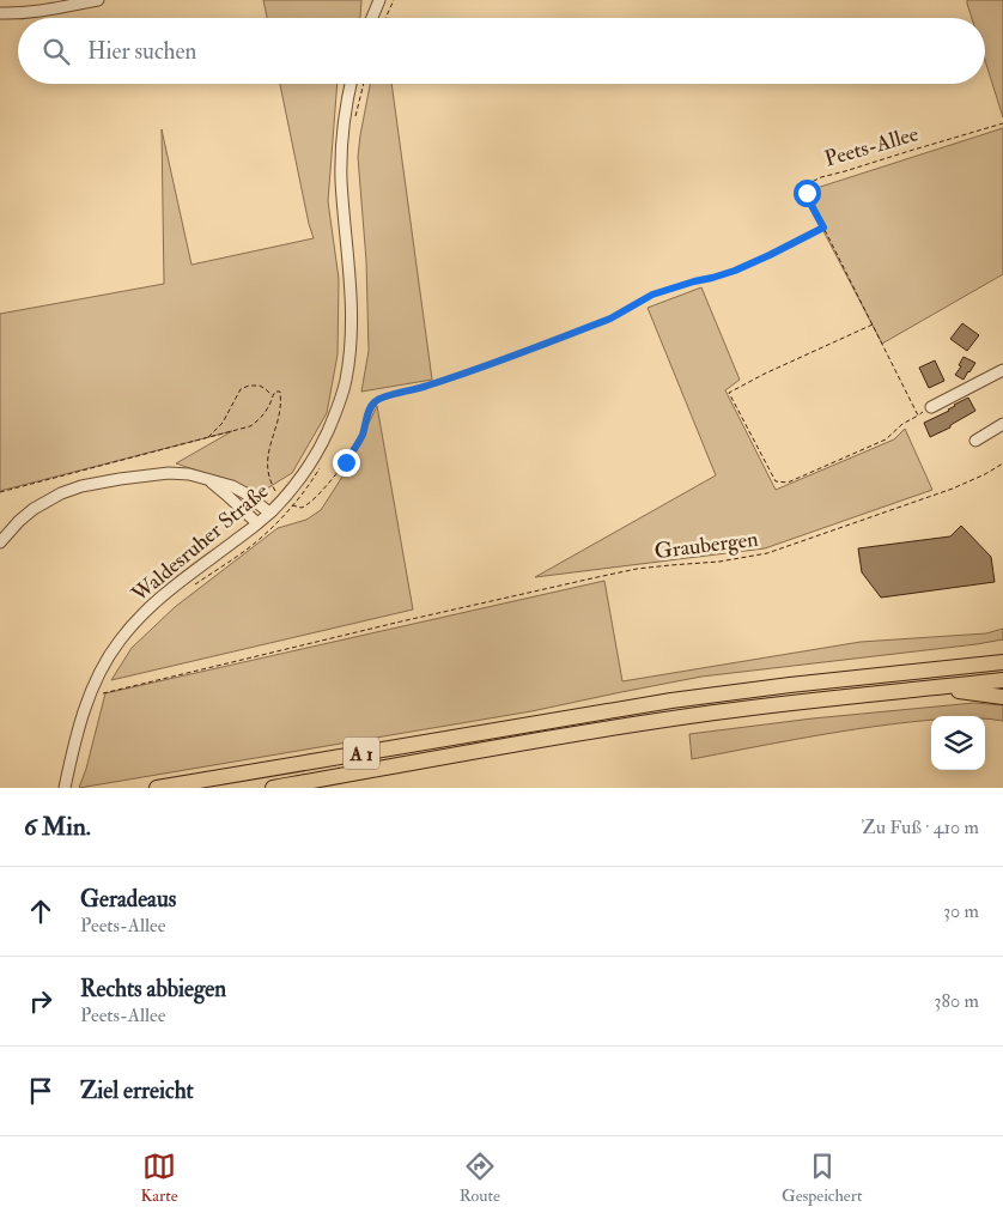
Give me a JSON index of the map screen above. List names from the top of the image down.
{
  "streets": {
    "highway": ["A 1"],
    "street": ["Waldesruher Straße"],
    "path": ["Peets-Allee", "Graubergen"]
  },
  "page": {
    "search": "Hier suchen",
    "heading": ["6 Min.", "Zu Fuß · 410 m"],
    "list": [
      ["Geradeaus", "Peets-Allee", "30 m"],
      ["Rechts abbiegen", "Peets-Allee", "380 m"],
      "Ziel erreicht"
    ],
    "nav": ["Karte", "Route", "Gespeichert"]
  }
}
